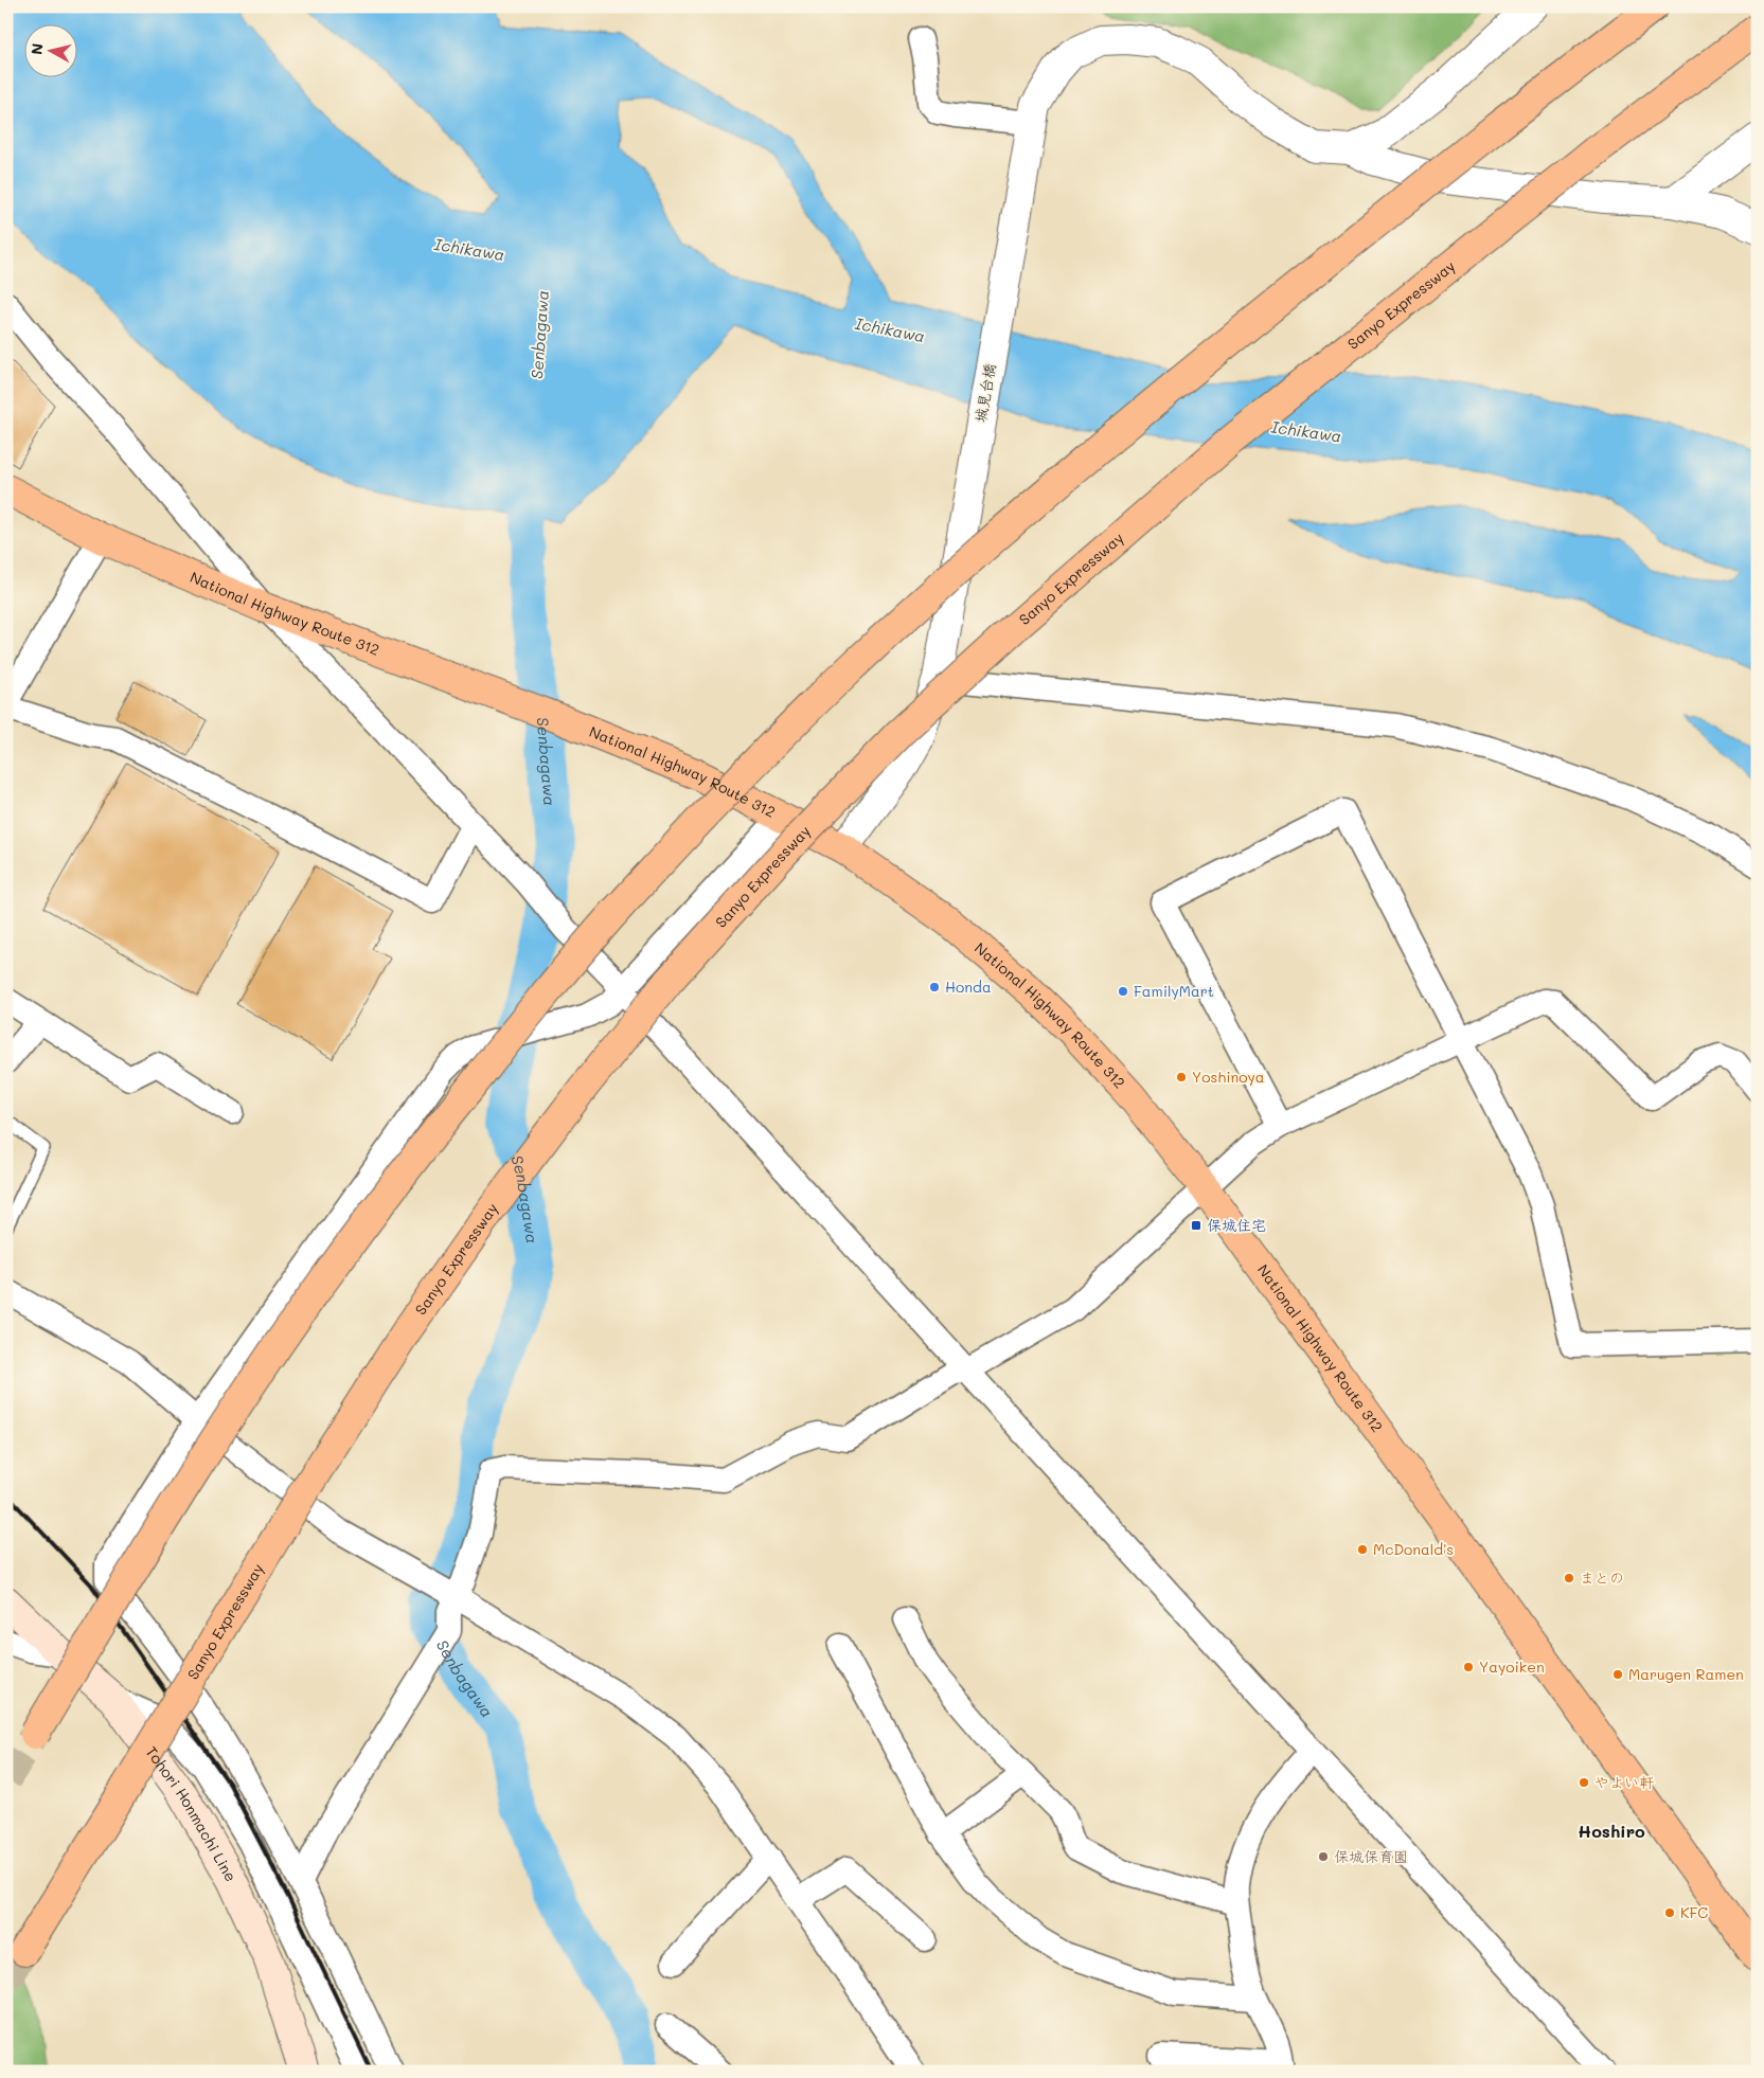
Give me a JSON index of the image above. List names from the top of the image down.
{
  "streets": {
    "highway": ["Sanyo Expressway", "National Highway Route 312"],
    "main road": ["Tohori Honmachi Line"],
    "street": ["城見台橋"]
  },
  "crossings": [
    ["城見台橋", "National Highway Route 312"]
  ],
  "districts": ["Hoshiro"],
  "water": ["Ichikawa", "Senbagawa"],
  "places": {
    "other": [
      "Honda",
      "FamilyMart",
      "Yoshinoya",
      "McDonald's",
      "まとの",
      "Yayoiken",
      "Marugen Ramen",
      "やよい軒",
      "保城保育園",
      "KFC"
    ],
    "transit": ["保城住宅"]
  },
  "north": "left"
}
